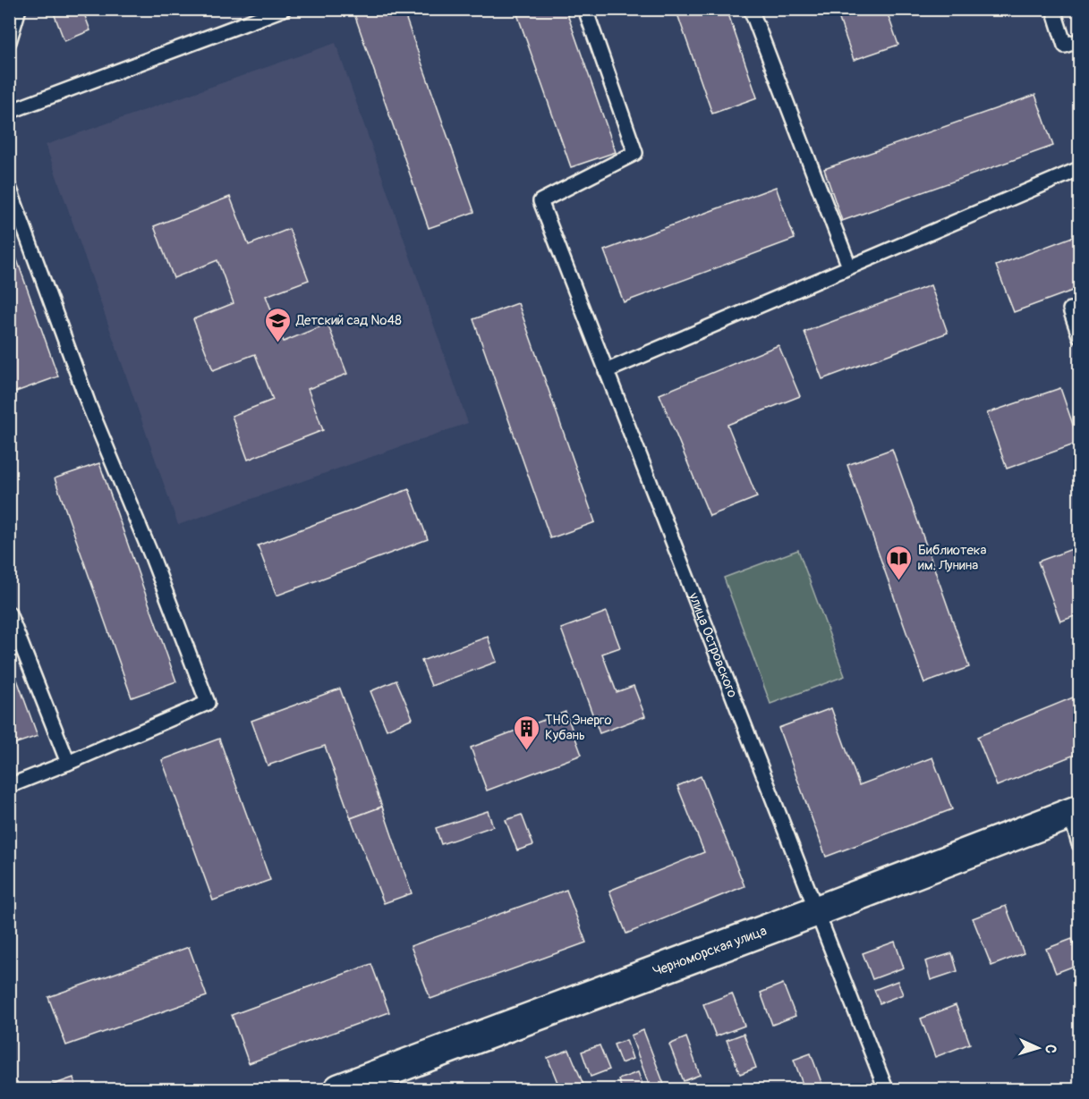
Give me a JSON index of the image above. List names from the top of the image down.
{
  "streets": {
    "main road": ["Черноморская улица"],
    "lane": ["улица Островского"]
  },
  "crossings": [
    ["улица Островского", "Черноморская улица"]
  ],
  "places": {
    "school or university": ["Детский сад №48"],
    "library": ["Библиотека им. Лунина"],
    "building": ["ТНС Энерго Кубань"]
  },
  "north": "right"
}
